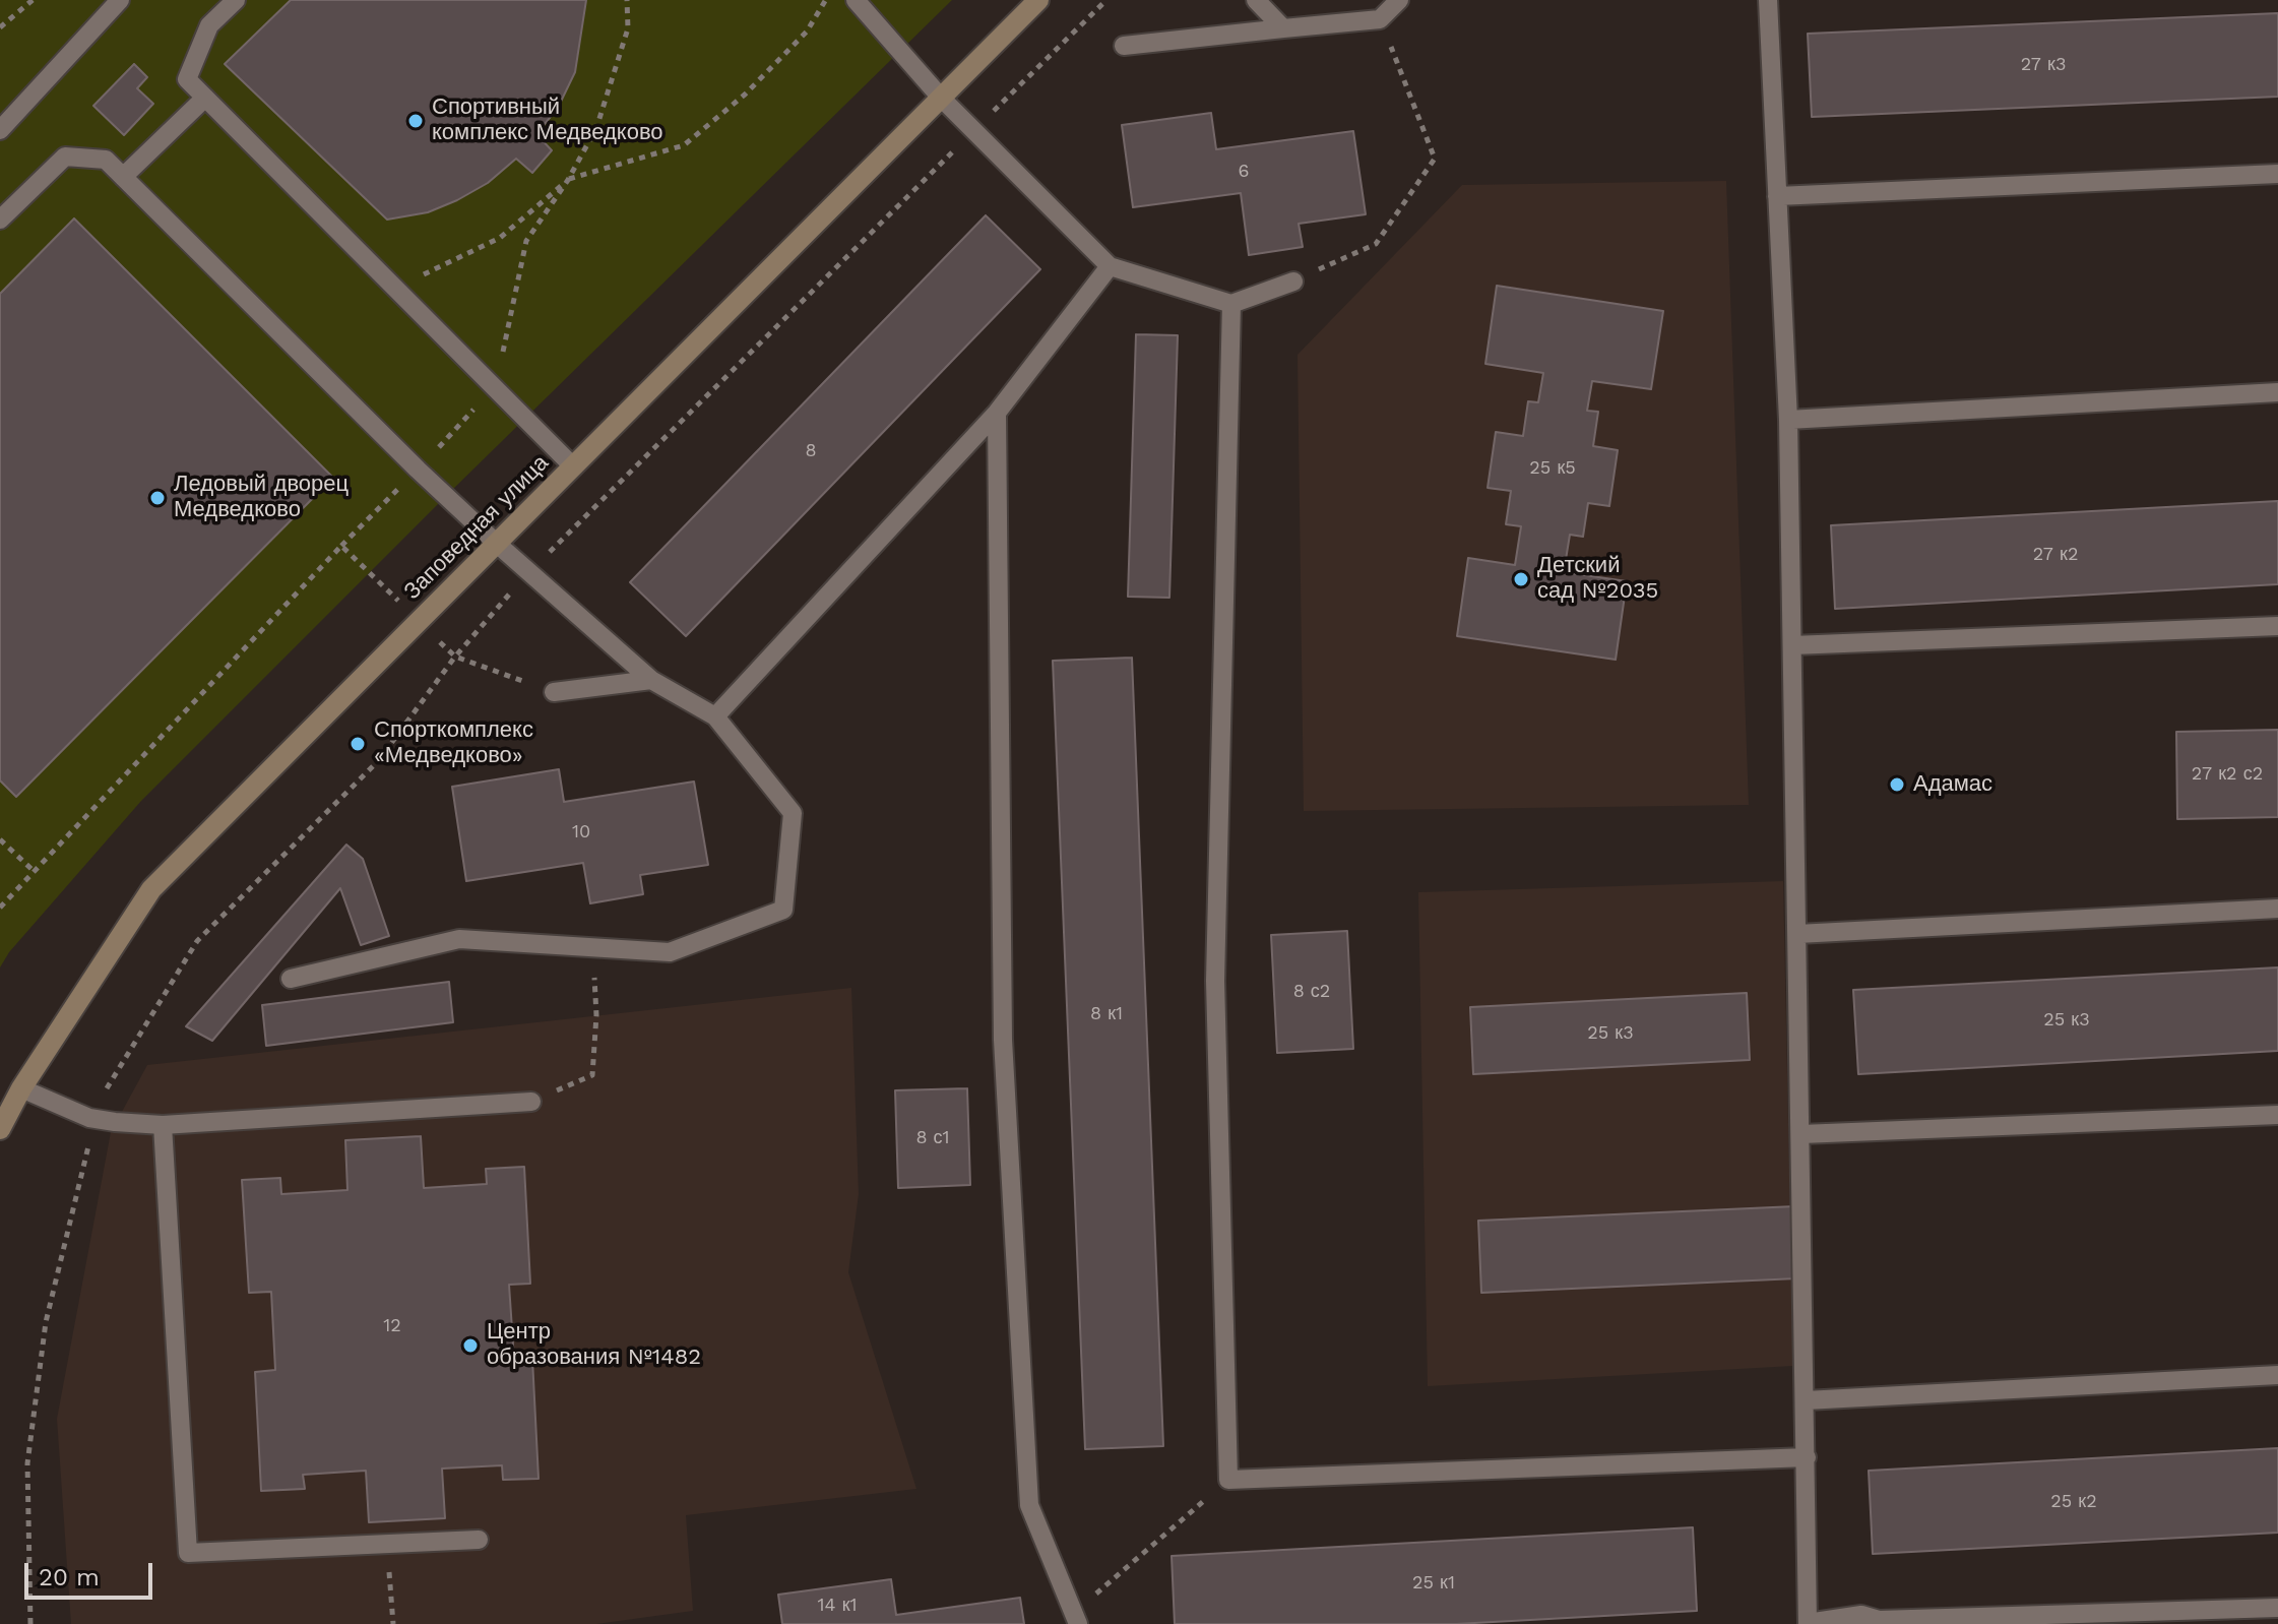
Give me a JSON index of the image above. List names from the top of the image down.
{
  "streets": {
    "street": ["Заповедная улица"]
  },
  "places": [
    "Спортивный комплекс Медведково",
    "Ледовый дворец Медведково",
    "Детский сад №2035",
    "Спорткомплекс «Медведково»",
    "Адамас",
    "Центр образования №1482"
  ],
  "house_numbers": [
    "27 к3",
    "6",
    "8",
    "25 к5",
    "27 к2",
    "27 к2 с2",
    "10",
    "8 с2",
    "8 к1",
    "25 к3",
    "25 к3",
    "8 с1",
    "12",
    "25 к2",
    "25 к1",
    "14 к1"
  ],
  "scale_bar": "20 m"
}
